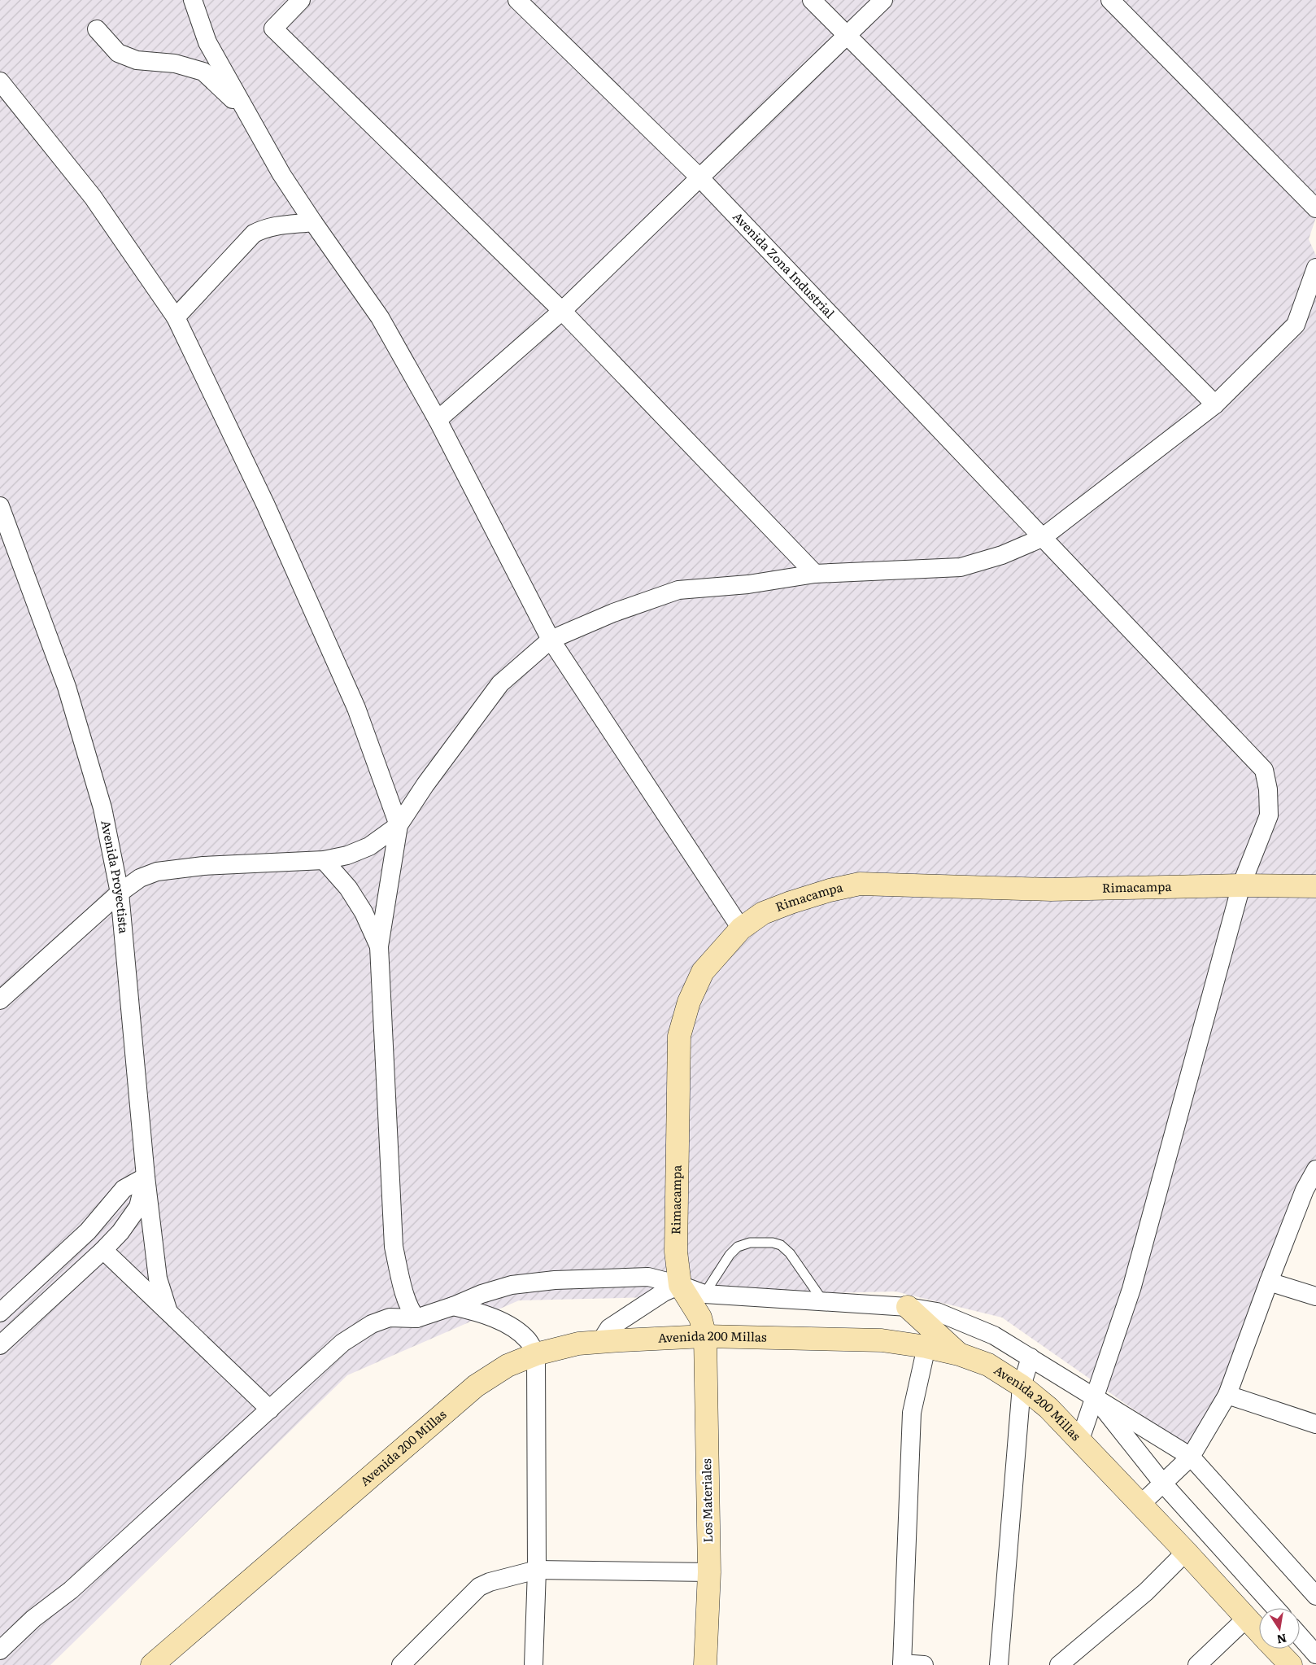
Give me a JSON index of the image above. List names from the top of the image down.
{
  "streets": {
    "main road": ["Rimacampa", "Avenida 200 Millas", "Los Materiales"],
    "street": ["Avenida Zona Industrial", "Avenida Proyectista"]
  },
  "crossings": [
    ["Avenida Zona Industrial", "Rimacampa"],
    ["Avenida Zona Industrial", "Avenida 200 Millas"],
    ["Rimacampa", "Avenida 200 Millas"],
    ["Rimacampa", "Los Materiales"],
    ["Avenida 200 Millas", "Los Materiales"]
  ],
  "north": "bottom"
}
